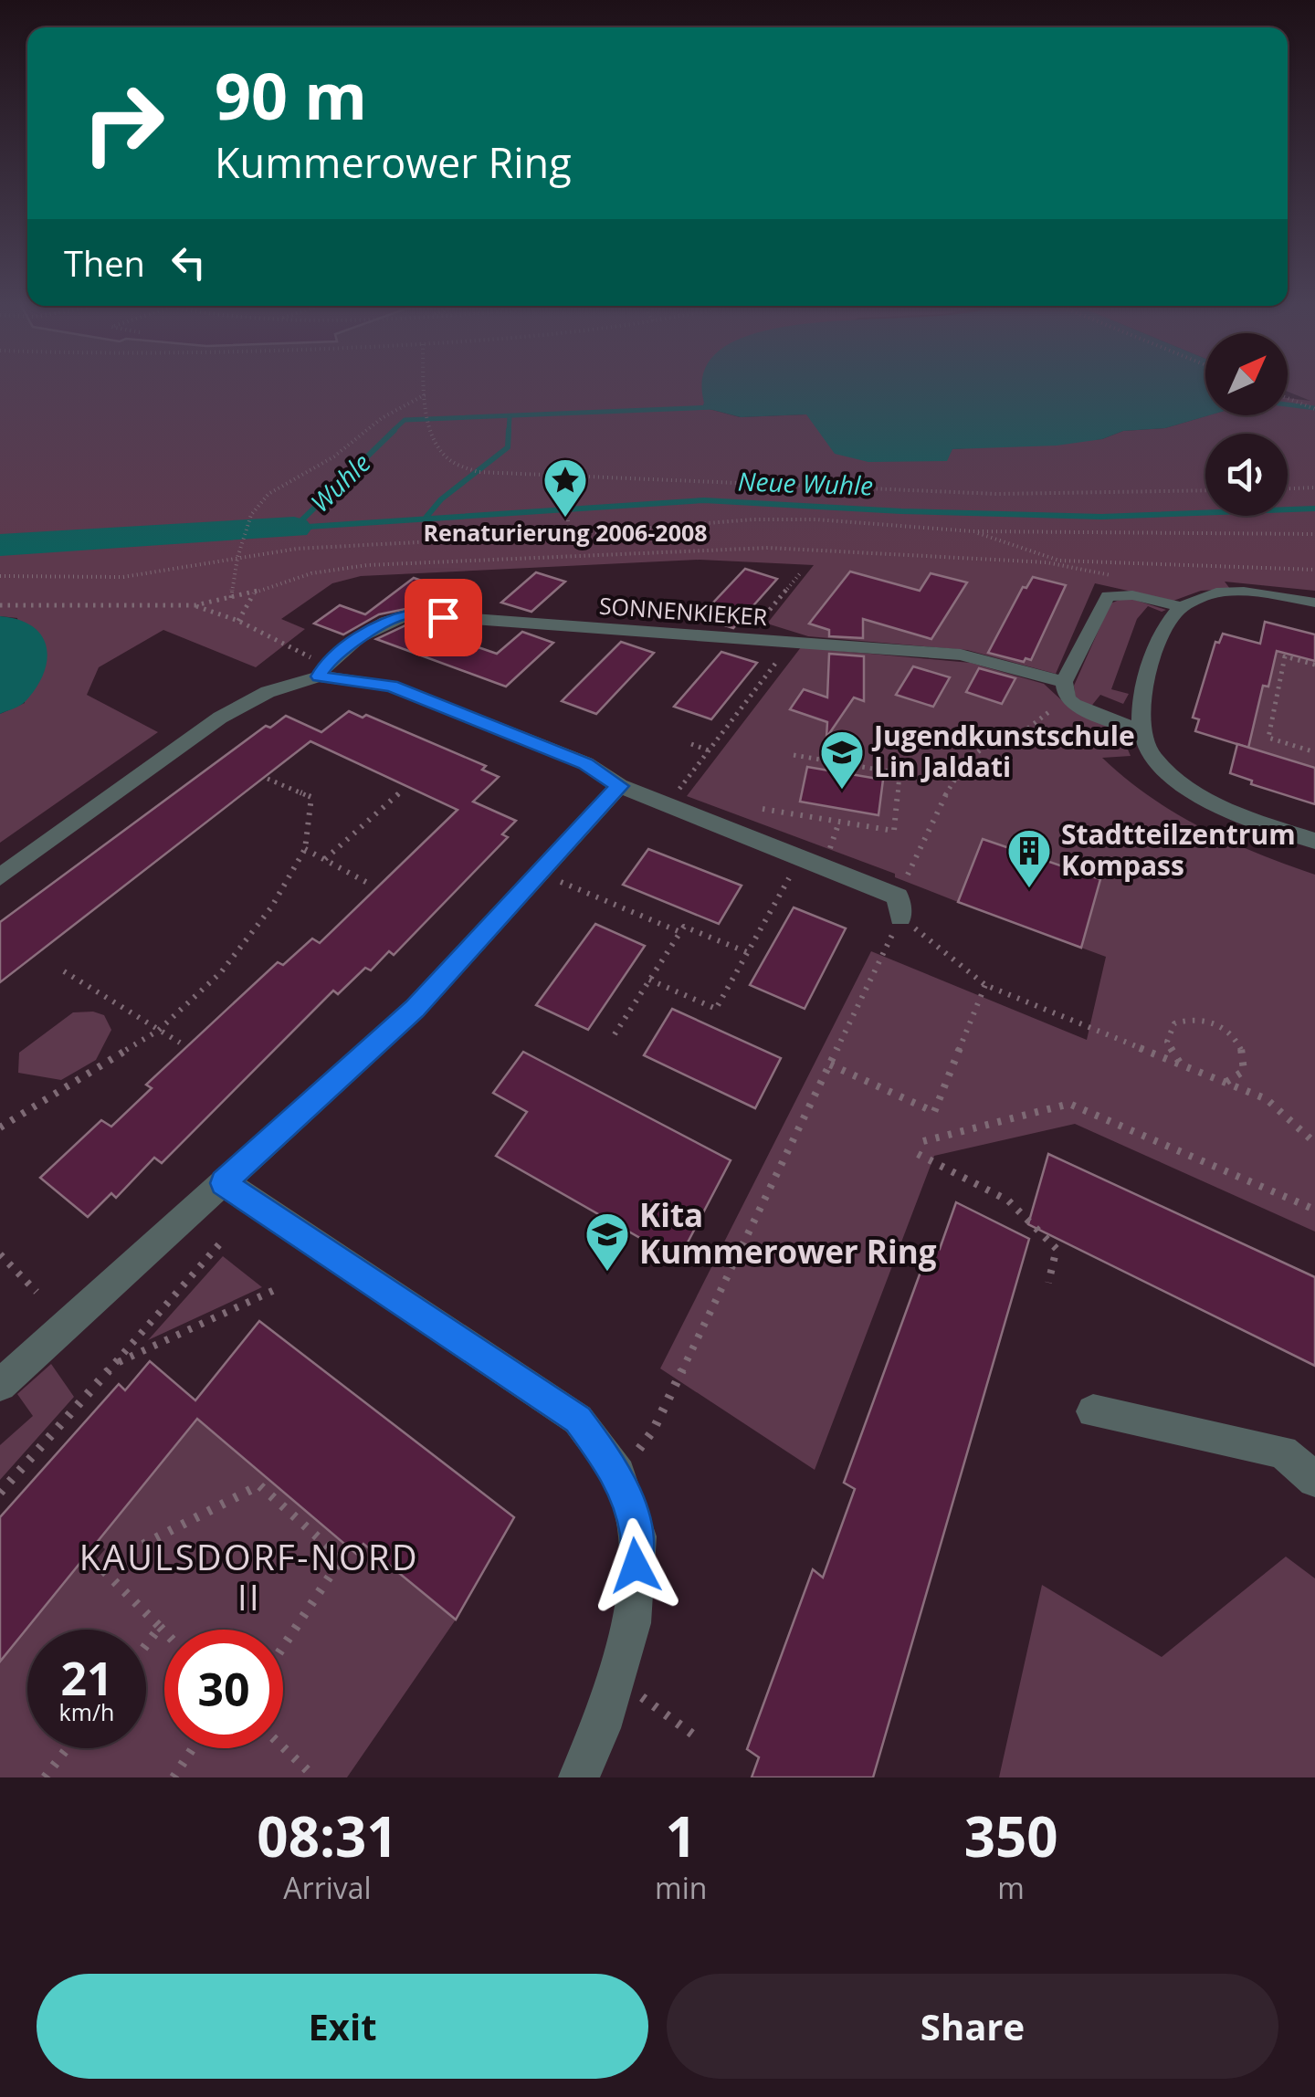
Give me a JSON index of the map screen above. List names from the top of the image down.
{
  "streets": {
    "street": ["SONNENKIEKER"]
  },
  "districts": ["KAULSDORF-NORD II"],
  "water": ["Wuhle", "Neue Wuhle"],
  "places": {
    "place": ["Renaturierung 2006-2008"],
    "school or university": ["Jugendkunstschule Lin Jaldati", "Kita Kummerower Ring"],
    "building": ["Stadtteilzentrum Kompass"]
  },
  "north": "top right",
  "page": {
    "turn": ["90 m", "Kummerower Ring"],
    "then": "Then",
    "speed": "21 km/h",
    "limit": "30",
    "eta": [
      "08:31",
      "Arrival",
      "1",
      "min",
      "350",
      "m"
    ],
    "buttons": ["Exit", "Share"]
  }
}
